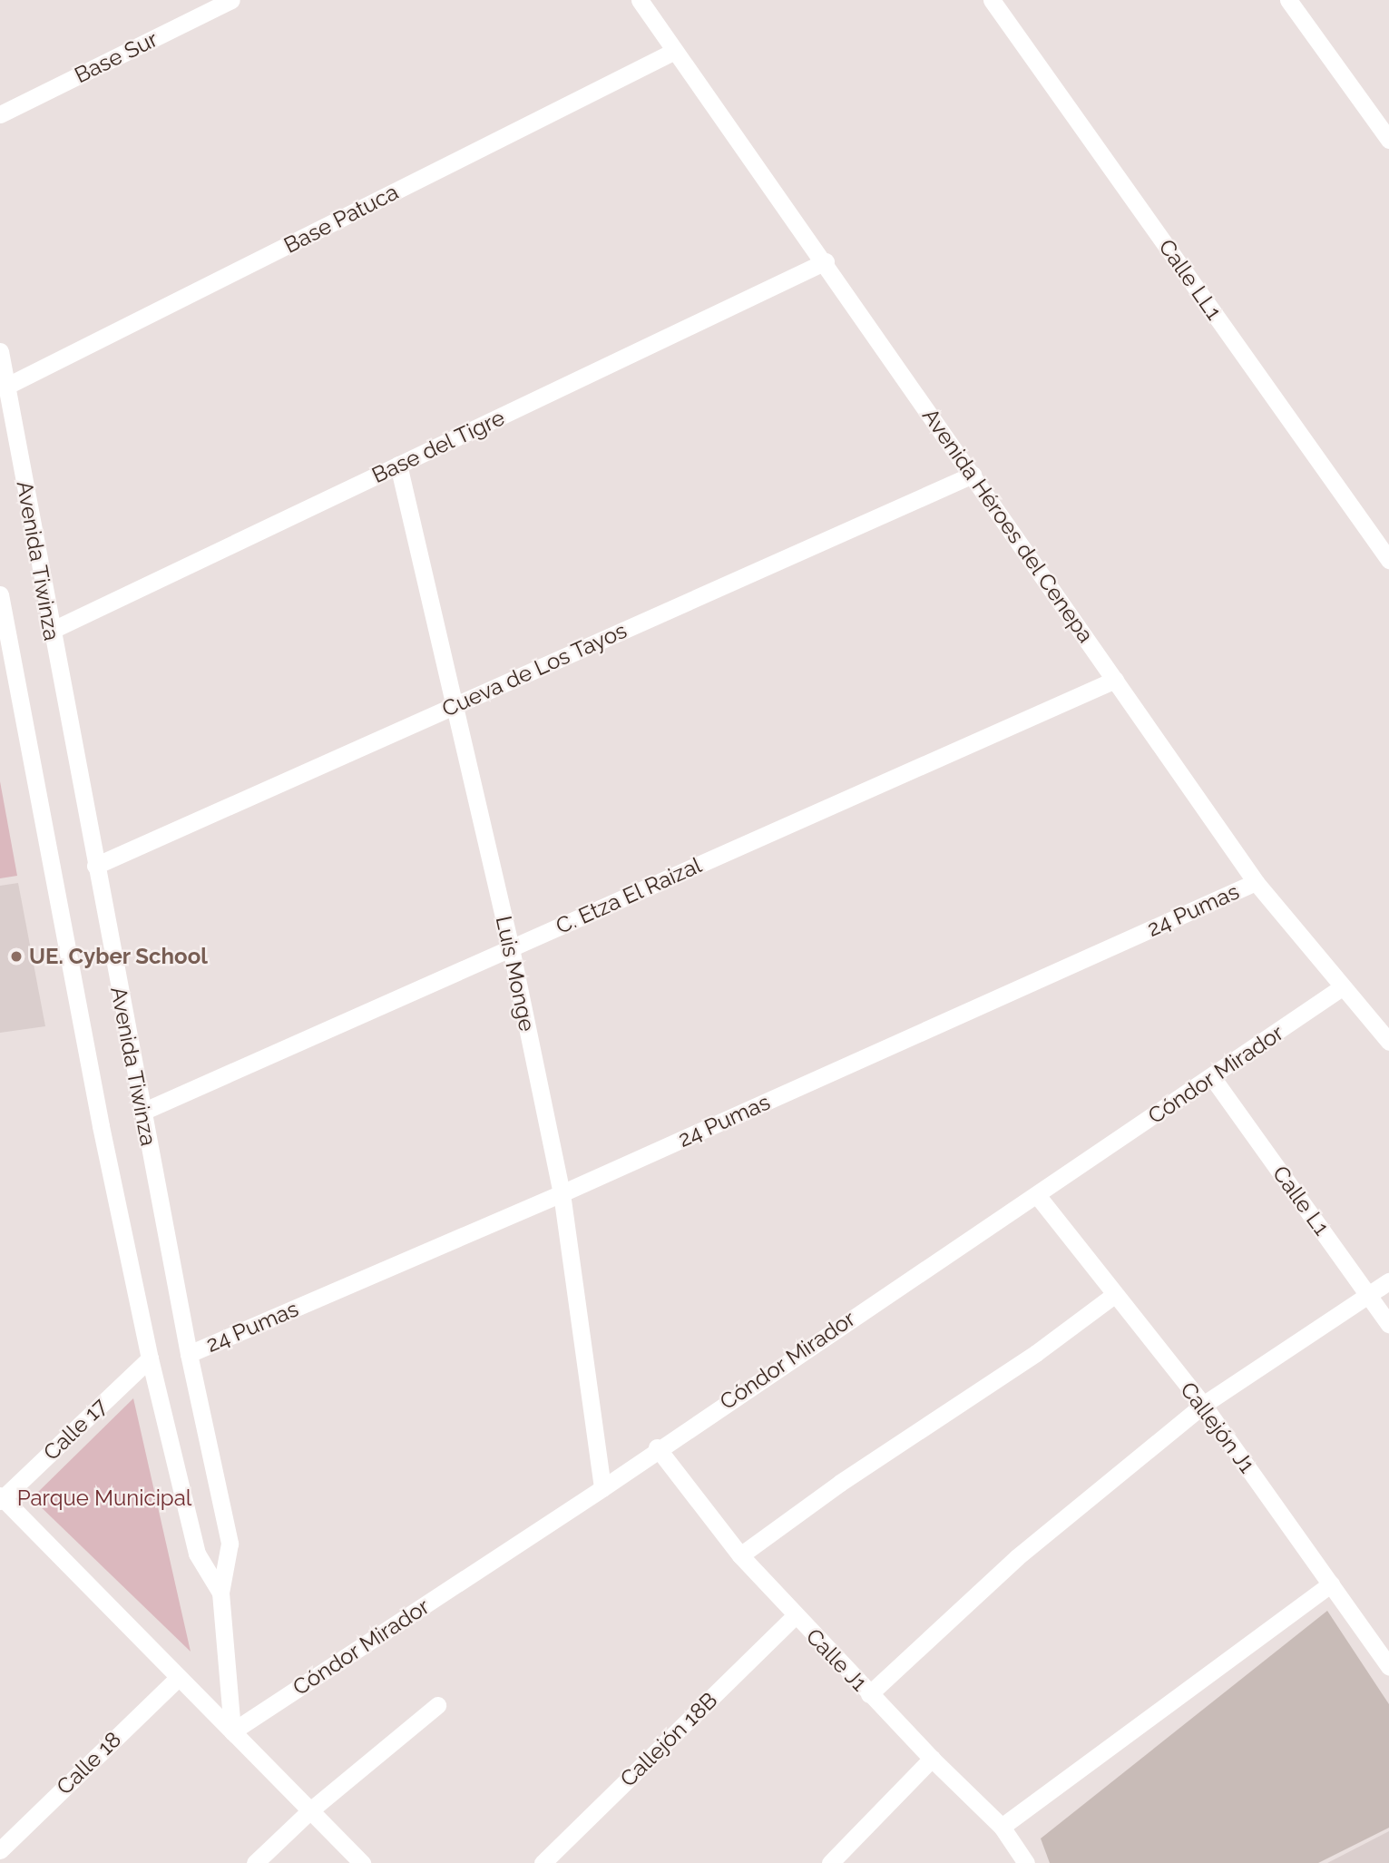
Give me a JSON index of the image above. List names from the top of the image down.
{
  "streets": {
    "street": [
      "Base Sur",
      "Base Patuca",
      "Calle LL1",
      "Base del Tigre",
      "Avenida Héroes del Cenepa",
      "Avenida Tiwinza",
      "Cueva de Los Tayos",
      "C. Etza El Raizal",
      "24 Pumas",
      "Luis Monge",
      "Cóndor Mirador",
      "Calle L1",
      "Callejón J1",
      "Calle 17",
      "Calle J1",
      "Callejón 18B",
      "Calle 18"
    ]
  },
  "crossings": [
    ["Base Patuca", "Avenida Héroes del Cenepa"],
    ["Base Patuca", "Avenida Tiwinza"],
    ["Base del Tigre", "Avenida Héroes del Cenepa"],
    ["Base del Tigre", "Avenida Tiwinza"],
    ["Base del Tigre", "Luis Monge"],
    ["Avenida Héroes del Cenepa", "Cueva de Los Tayos"],
    ["Avenida Héroes del Cenepa", "C. Etza El Raizal"],
    ["Avenida Héroes del Cenepa", "24 Pumas"],
    ["Avenida Héroes del Cenepa", "Cóndor Mirador"],
    ["Avenida Tiwinza", "Cueva de Los Tayos"],
    ["Avenida Tiwinza", "C. Etza El Raizal"],
    ["Avenida Tiwinza", "24 Pumas"],
    ["Avenida Tiwinza", "Cóndor Mirador"],
    ["Avenida Tiwinza", "Calle 17"],
    ["Cueva de Los Tayos", "Luis Monge"],
    ["C. Etza El Raizal", "Luis Monge"],
    ["24 Pumas", "Luis Monge"],
    ["Luis Monge", "Cóndor Mirador"],
    ["Cóndor Mirador", "Calle L1"],
    ["Cóndor Mirador", "Callejón J1"],
    ["Cóndor Mirador", "Calle J1"],
    ["Calle J1", "Callejón 18B"]
  ],
  "parks": ["Parque Municipal"],
  "places": ["UE. Cyber School"]
}
